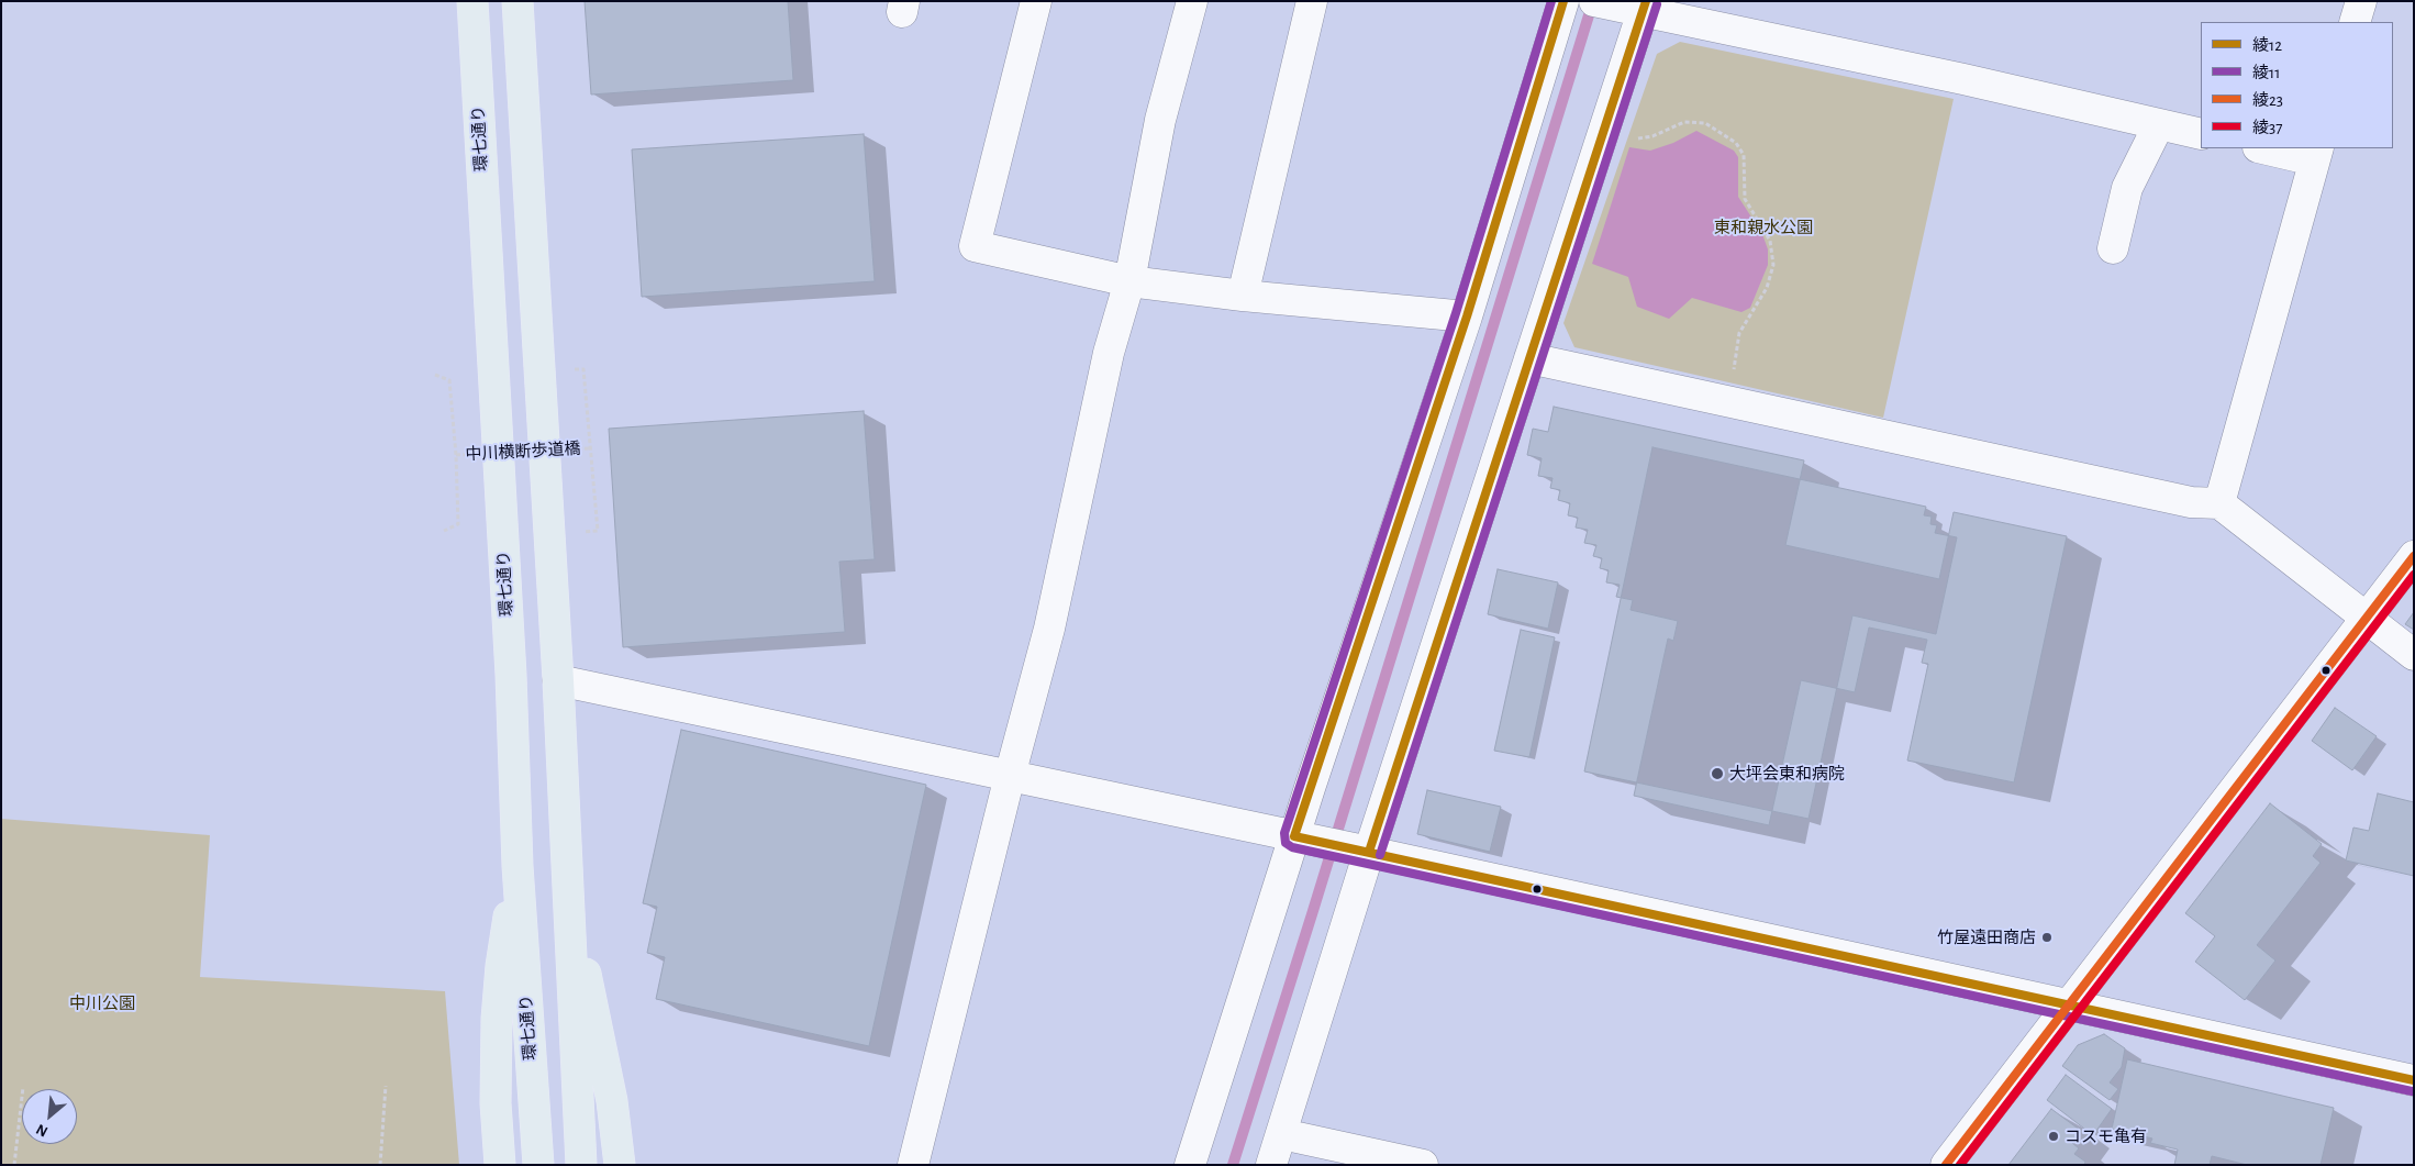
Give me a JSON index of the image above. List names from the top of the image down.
{
  "streets": {
    "main road": ["環七通り"],
    "path": ["中川横断歩道橋"]
  },
  "parks": ["東和親水公園", "中川公園"],
  "places": ["大坪会東和病院", "竹屋遠田商店", "コスモ亀有"],
  "lines": [
    "transit line 綾12",
    "transit line 綾11",
    "transit line 綾23",
    "transit line 綾37"
  ],
  "legend": [
    "綾12",
    "綾11",
    "綾23",
    "綾37"
  ],
  "north": "bottom left"
}
